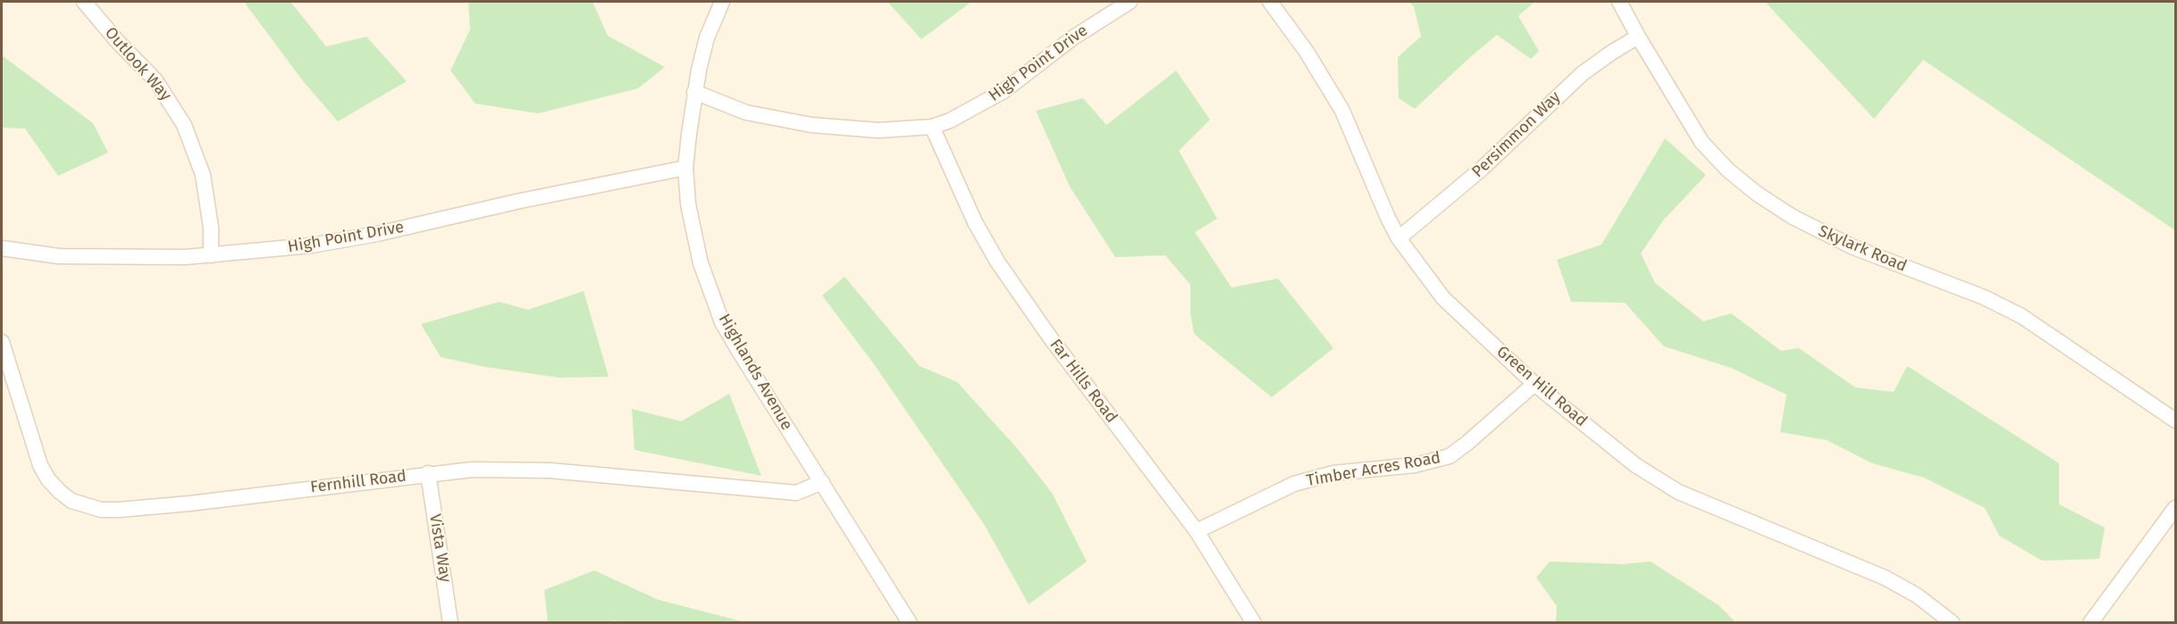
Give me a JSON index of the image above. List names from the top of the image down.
{
  "streets": {
    "street": [
      "High Point Drive",
      "Outlook Way",
      "Persimmon Way",
      "Skylark Road",
      "Highlands Avenue",
      "Far Hills Road",
      "Green Hill Road",
      "Timber Acres Road",
      "Fernhill Road",
      "Vista Way"
    ]
  },
  "crossings": [
    ["High Point Drive", "Outlook Way"],
    ["High Point Drive", "Highlands Avenue"],
    ["High Point Drive", "Far Hills Road"],
    ["Persimmon Way", "Skylark Road"],
    ["Persimmon Way", "Green Hill Road"],
    ["Highlands Avenue", "Fernhill Road"],
    ["Far Hills Road", "Timber Acres Road"],
    ["Green Hill Road", "Timber Acres Road"],
    ["Fernhill Road", "Vista Way"]
  ]
}
